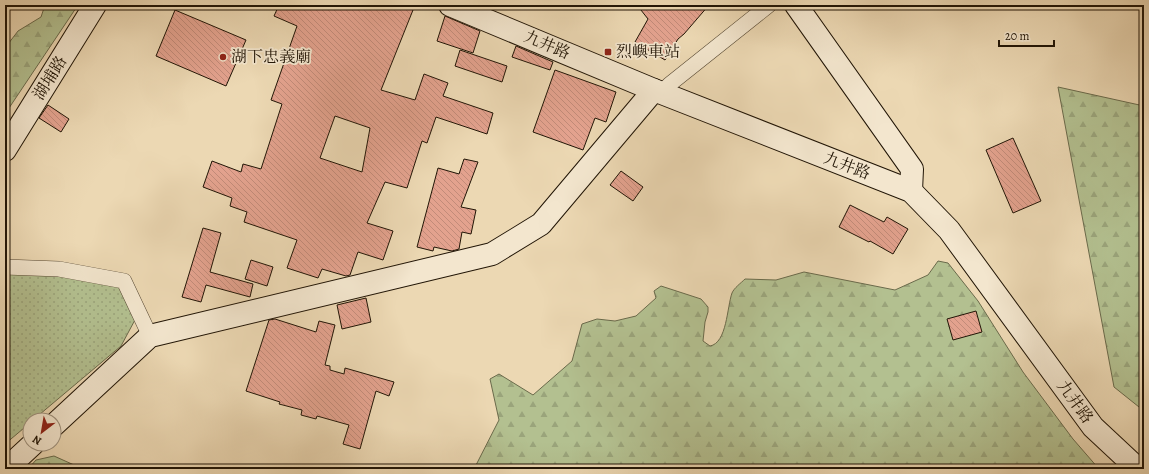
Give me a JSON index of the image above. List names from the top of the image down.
{
  "streets": {
    "main road": ["九井路", "湖埔路"]
  },
  "places": {
    "transit": ["烈嶼車站"],
    "other": ["湖下忠義廟"]
  },
  "scale_bar": "20 m",
  "north": "bottom left"
}
